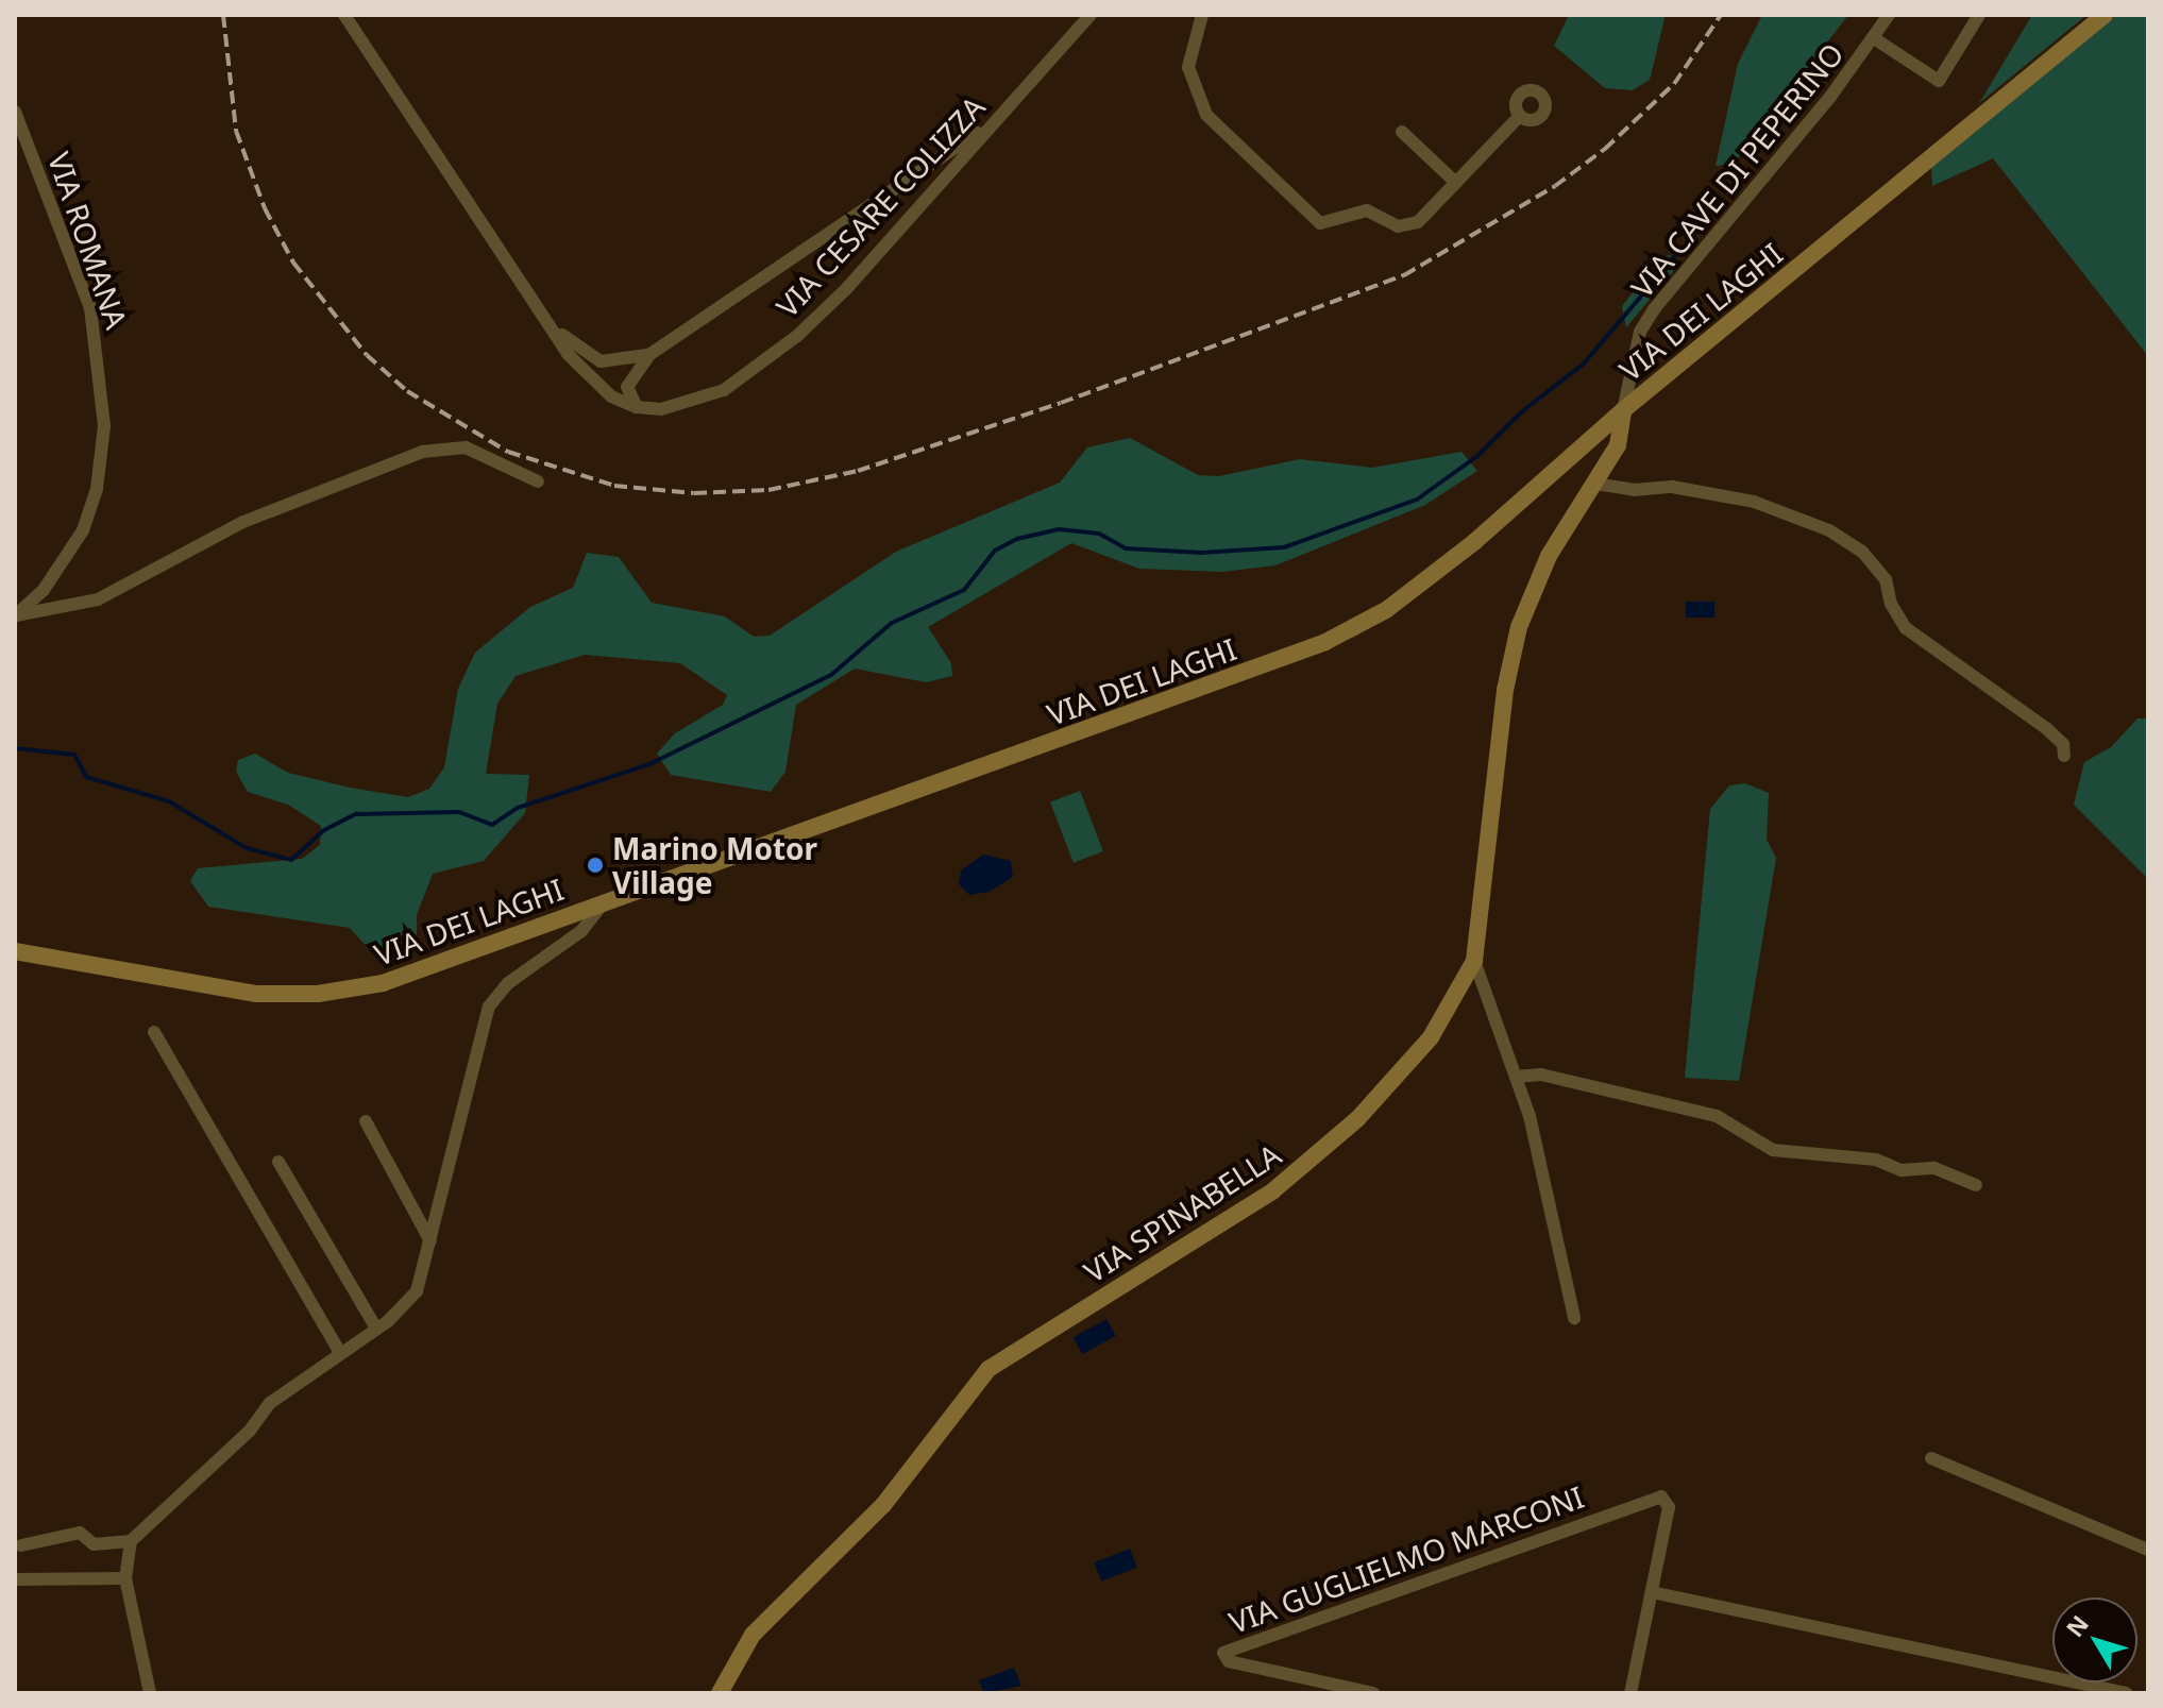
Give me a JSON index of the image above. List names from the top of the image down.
{
  "streets": {
    "main road": ["VIA DEI LAGHI", "VIA SPINABELLA"],
    "street": [
      "VIA CAVE DI PEPERINO",
      "VIA CESARE COLIZZA",
      "VIA ROMANA",
      "VIA GUGLIELMO MARCONI"
    ]
  },
  "crossings": [
    ["VIA CAVE DI PEPERINO", "VIA DEI LAGHI"],
    ["VIA CAVE DI PEPERINO", "VIA SPINABELLA"],
    ["VIA DEI LAGHI", "VIA SPINABELLA"]
  ],
  "places": ["Marino Motor Village"],
  "north": "top left"
}
